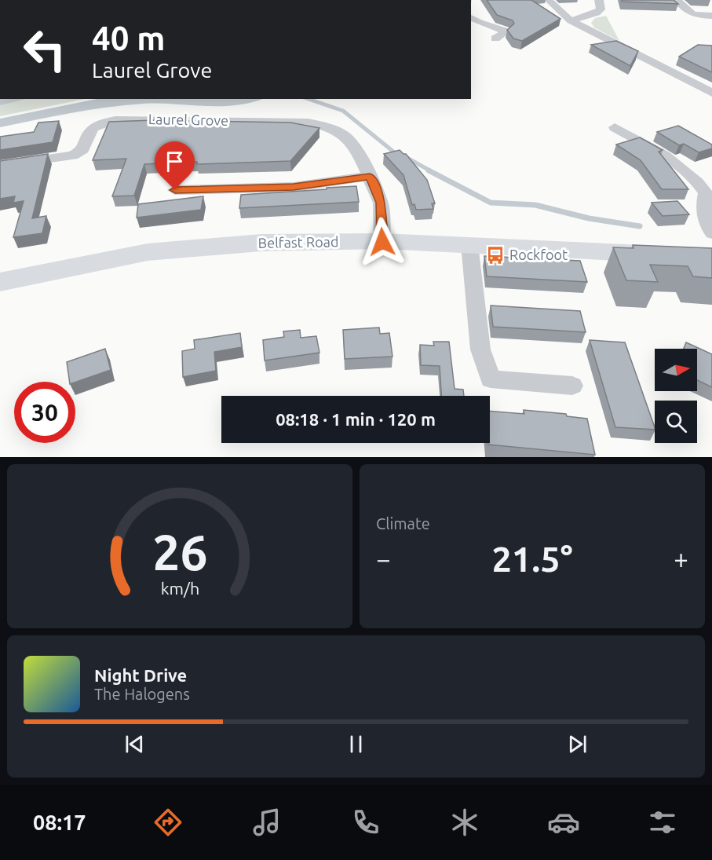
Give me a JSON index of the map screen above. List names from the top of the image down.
{
  "streets": {
    "highway": ["Belfast Road"],
    "street": ["Laurel Grove"]
  },
  "crossings": [
    ["Laurel Grove", "Belfast Road"]
  ],
  "places": {
    "bus stop": ["Rockfoot"]
  },
  "north": "right",
  "page": {
    "turn": ["40 m", "Laurel Grove"],
    "limit": "30",
    "trip": "08:18 · 1 min · 120 m",
    "tile": "Climate",
    "heat": ["−", "21.5°", "+"],
    "song": ["Night Drive", "The Halogens"],
    "tabs": "08:17",
    "gauge": ["26", "km/h"]
  }
}
